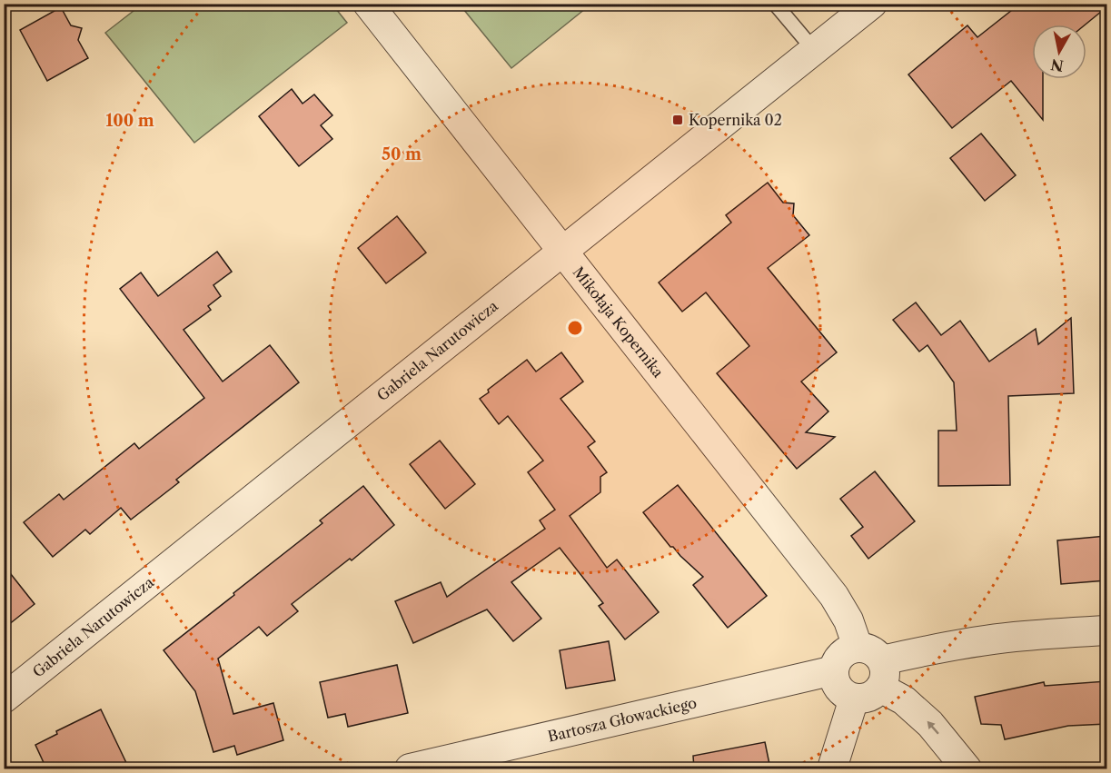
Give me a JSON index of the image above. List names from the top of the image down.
{
  "streets": {
    "street": ["Mikołaja Kopernika", "Gabriela Narutowicza", "Bartosza Głowackiego"]
  },
  "crossings": [
    ["Mikołaja Kopernika", "Gabriela Narutowicza"],
    ["Mikołaja Kopernika", "Bartosza Głowackiego"]
  ],
  "places": {
    "transit": ["Kopernika 02"]
  },
  "north": "bottom",
  "rings": ["100 m", "50 m"]
}
